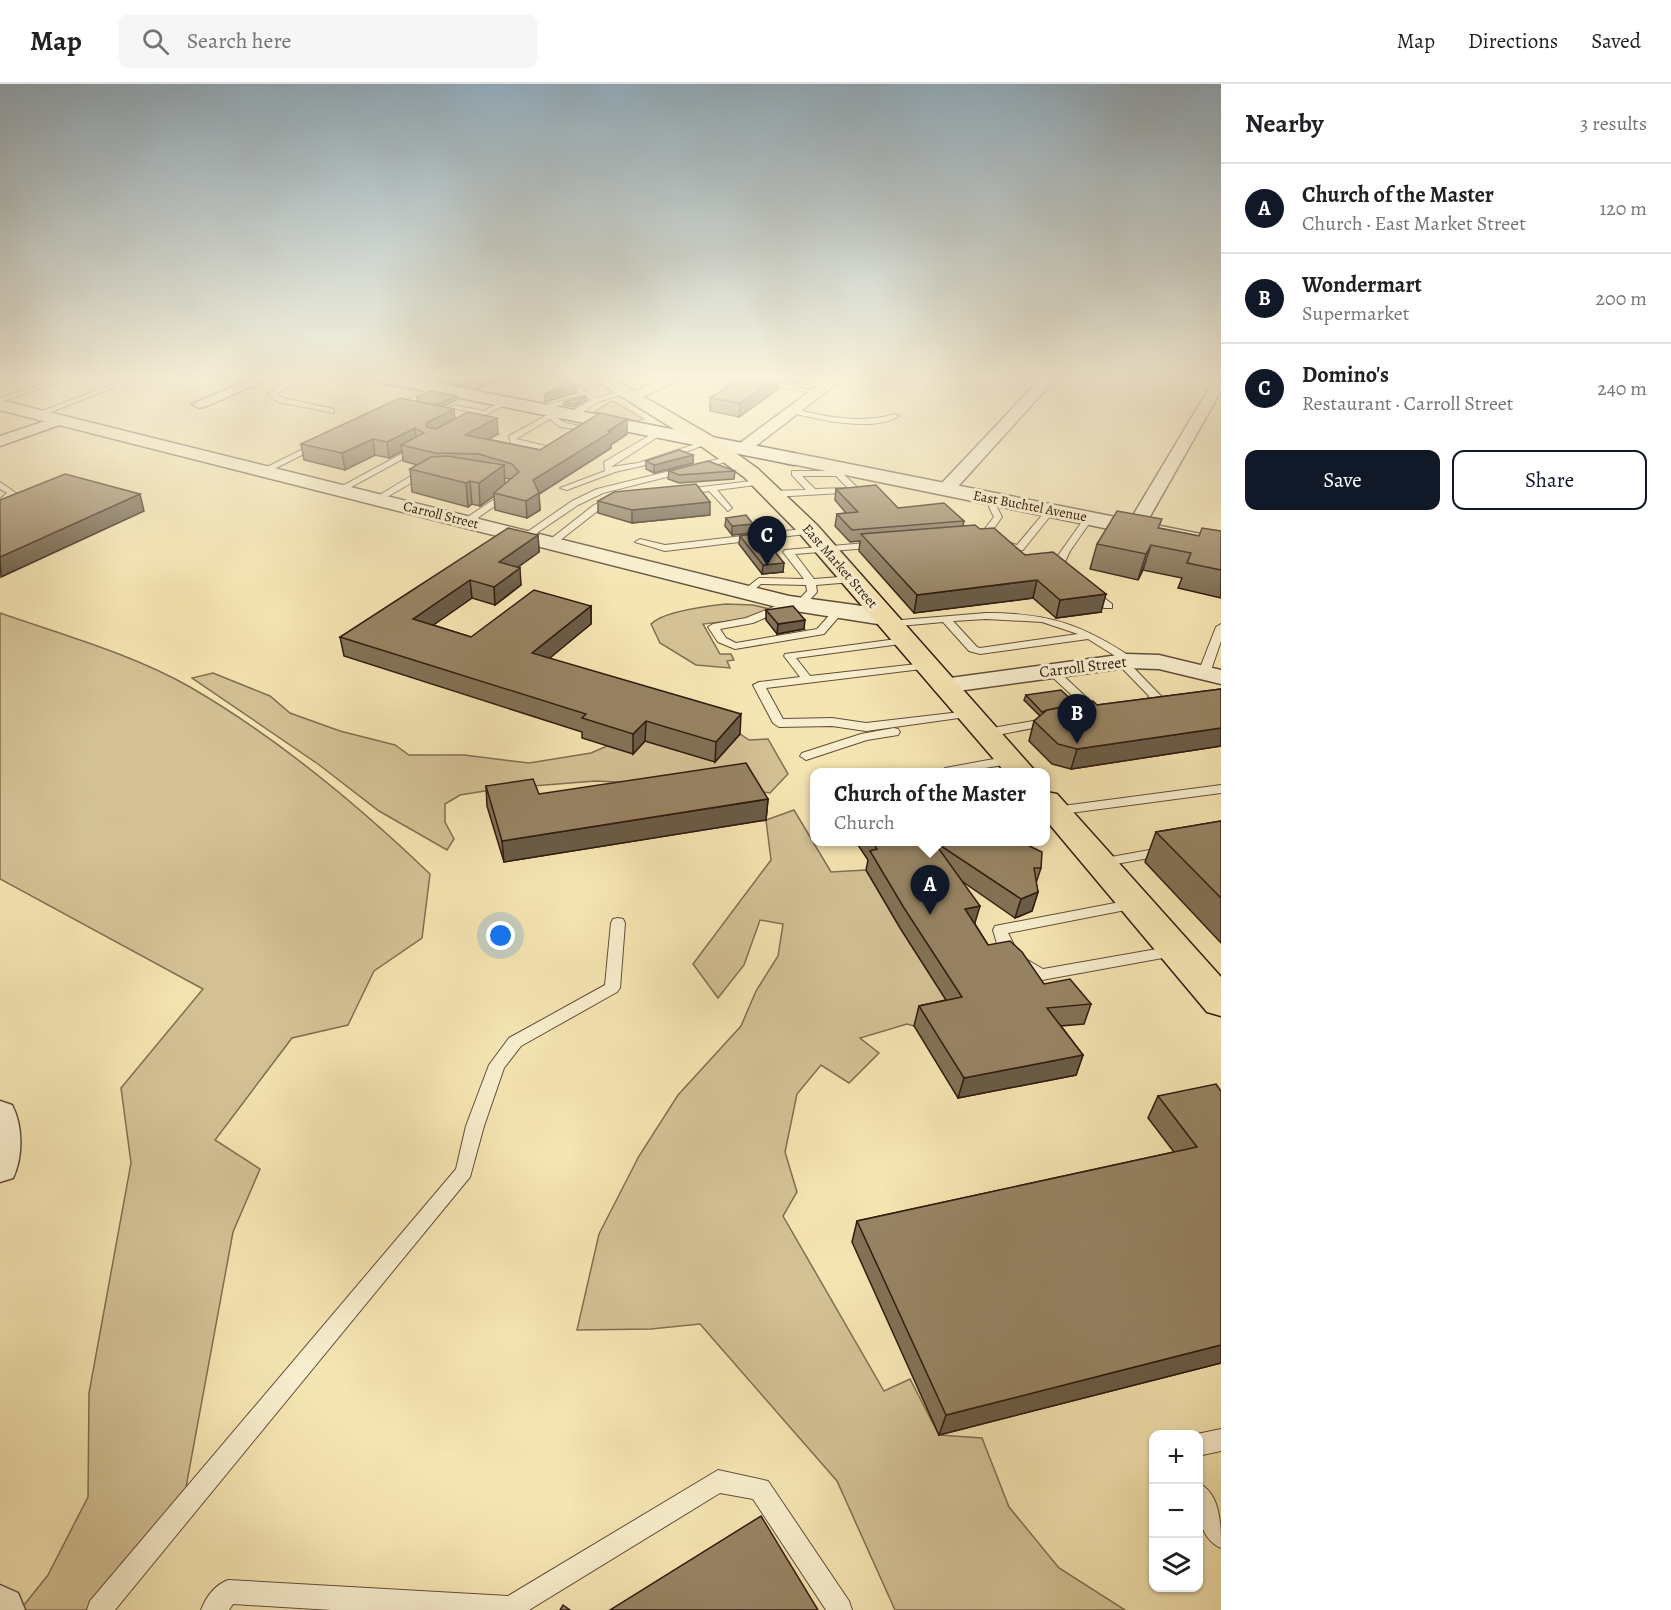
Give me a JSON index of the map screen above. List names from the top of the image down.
{
  "streets": {
    "main road": ["East Market Street"],
    "street": ["East Buchtel Avenue", "Carroll Street"]
  },
  "crossings": [
    ["East Buchtel Avenue", "East Market Street"],
    ["Carroll Street", "East Market Street"]
  ],
  "page": {
    "header": "Map",
    "search": "Search here",
    "nav": ["Map", "Directions", "Saved"],
    "heading": ["Nearby", "3 results"],
    "list": [
      {
        "mark": "A",
        "name": "Church of the Master",
        "note": "Church · East Market Street",
        "value": "120 m"
      },
      {
        "mark": "B",
        "name": "Wondermart",
        "note": "Supermarket",
        "value": "200 m"
      },
      {
        "mark": "C",
        "name": "Domino's",
        "note": "Restaurant · Carroll Street",
        "value": "240 m"
      }
    ],
    "buttons": ["Save", "Share"],
    "pins": ["C", "B", "A"],
    "popup": ["Church of the Master", "Church"],
    "map_buttons": ["+", "−"]
  }
}
